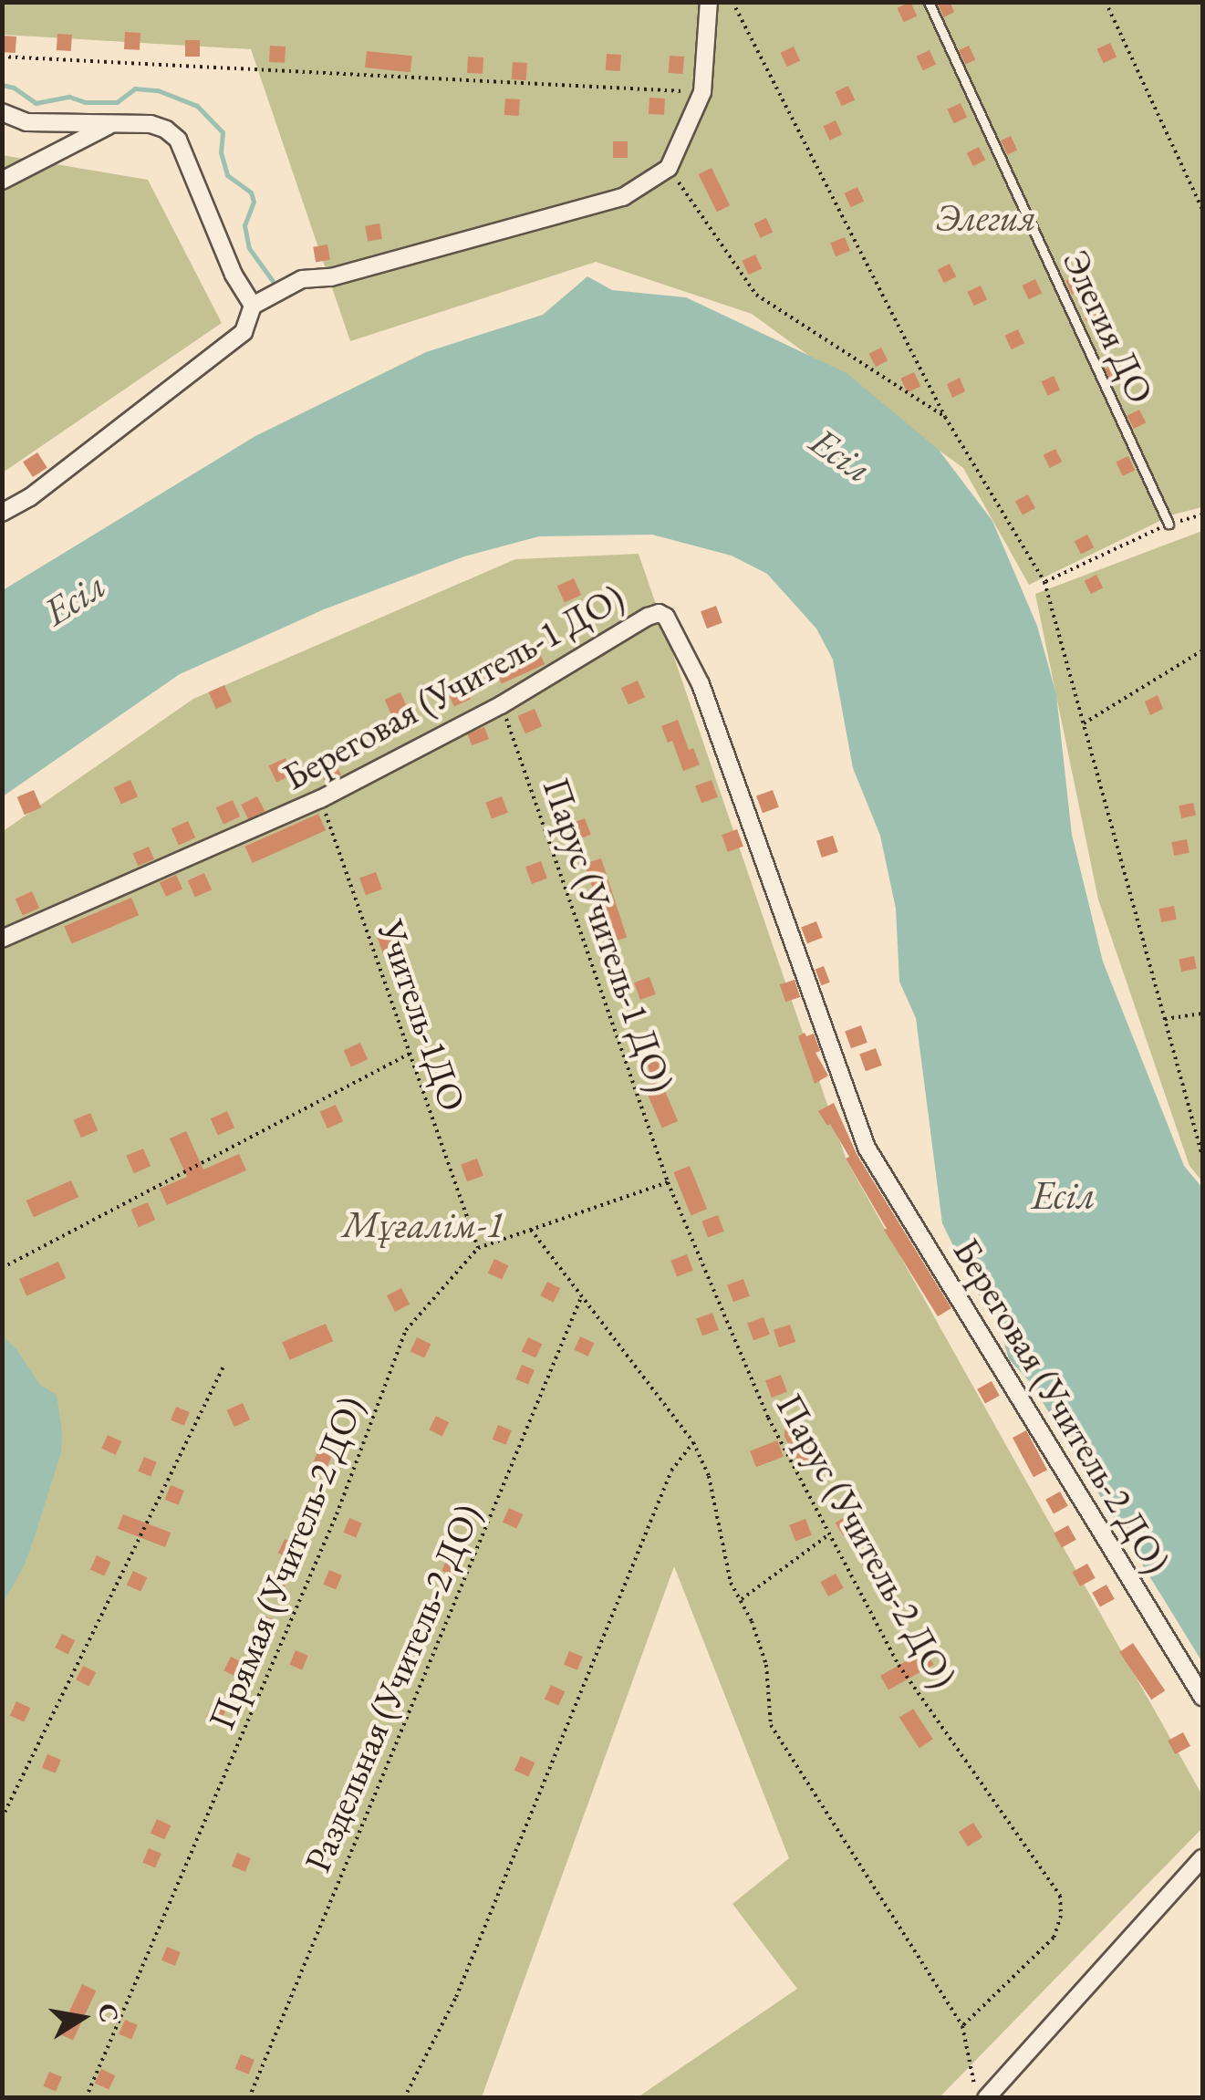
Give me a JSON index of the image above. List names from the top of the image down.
{
  "streets": {
    "street": ["Береговая (Учитель-1 ДО)", "Береговая (Учитель-2 ДО)"],
    "lane": ["Элегия ДО"],
    "path": [
      "Парус (Учитель-1 ДО)",
      "Учитель-1ДО",
      "Парус (Учитель-2 ДО)",
      "Прямая (Учитель-2 ДО)",
      "Раздельная (Учитель-2 ДО)"
    ]
  },
  "crossings": [
    ["Береговая (Учитель-1 ДО)", "Парус (Учитель-1 ДО)"],
    ["Береговая (Учитель-1 ДО)", "Учитель-1ДО"],
    ["Береговая (Учитель-1 ДО)", "Береговая (Учитель-2 ДО)"],
    ["Парус (Учитель-1 ДО)", "Парус (Учитель-2 ДО)"],
    ["Парус (Учитель-1 ДО)", "Прямая (Учитель-2 ДО)"],
    ["Учитель-1ДО", "Прямая (Учитель-2 ДО)"],
    ["Парус (Учитель-2 ДО)", "Прямая (Учитель-2 ДО)"]
  ],
  "water": ["Есіл"],
  "parks": ["Элегия", "Мұғалім-1"],
  "north": "right"
}
